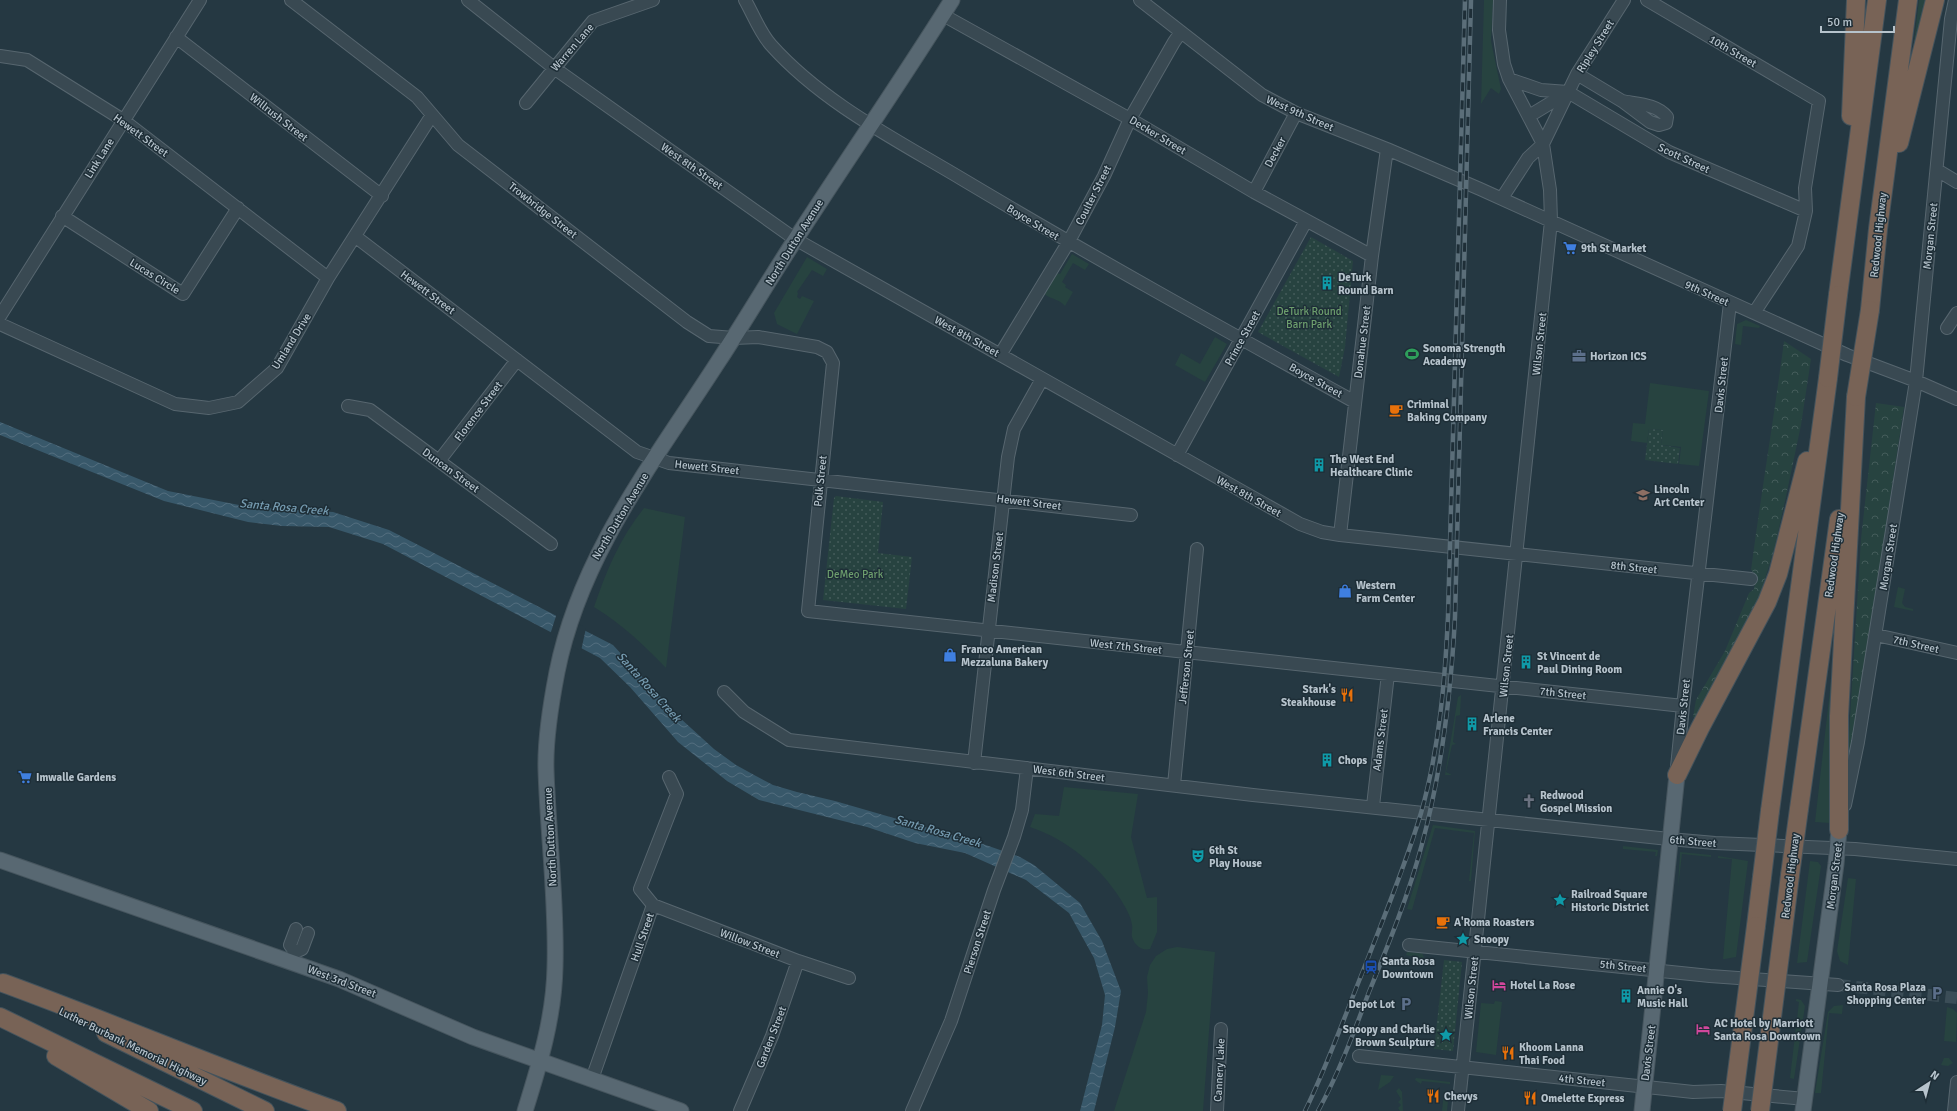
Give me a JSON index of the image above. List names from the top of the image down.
{
  "streets": {
    "highway": ["Redwood Highway", "Luther Burbank Memorial Highway"],
    "main road": [
      "Morgan Street",
      "North Dutton Avenue",
      "Davis Street",
      "West 3rd Street"
    ],
    "street": [
      "Ripley Street",
      "Warren Lane",
      "10th Street",
      "West 9th Street",
      "Willrush Street",
      "Hewett Street",
      "Decker Street",
      "Decker",
      "Link Lane",
      "Scott Street",
      "West 8th Street",
      "Coulter Street",
      "Trowbridge Street",
      "Boyce Street",
      "Lucas Circle",
      "9th Street",
      "Prince Street",
      "Umland Drive",
      "Donahue Street",
      "Wilson Street",
      "Florence Street",
      "Duncan Street",
      "Polk Street",
      "Madison Street",
      "8th Street",
      "7th Street",
      "West 7th Street",
      "Jefferson Street",
      "Adams Street",
      "West 6th Street",
      "6th Street",
      "Hull Street",
      "Pierson Street",
      "Willow Street",
      "5th Street",
      "Garden Street",
      "Cannery Lake",
      "4th Street"
    ]
  },
  "crossings": [
    ["Ripley Street", "Scott Street"],
    ["Ripley Street", "9th Street"],
    ["Ripley Street", "Wilson Street"],
    ["Warren Lane", "West 8th Street"],
    ["10th Street", "Scott Street"],
    ["West 9th Street", "Decker"],
    ["West 9th Street", "Coulter Street"],
    ["West 9th Street", "9th Street"],
    ["West 9th Street", "Donahue Street"],
    ["Willrush Street", "Link Lane"],
    ["Willrush Street", "Umland Drive"],
    ["Hewett Street", "Link Lane"],
    ["Hewett Street", "North Dutton Avenue"],
    ["Hewett Street", "Lucas Circle"],
    ["Hewett Street", "Umland Drive"],
    ["Hewett Street", "Florence Street"],
    ["Hewett Street", "Polk Street"],
    ["Hewett Street", "Madison Street"],
    ["Decker Street", "Decker"],
    ["Decker Street", "Coulter Street"],
    ["Decker Street", "North Dutton Avenue"],
    ["Decker Street", "Prince Street"],
    ["Decker Street", "Donahue Street"],
    ["Link Lane", "Lucas Circle"],
    ["West 8th Street", "Coulter Street"],
    ["West 8th Street", "North Dutton Avenue"],
    ["West 8th Street", "Prince Street"],
    ["West 8th Street", "Donahue Street"],
    ["West 8th Street", "Wilson Street"],
    ["West 8th Street", "Madison Street"],
    ["West 8th Street", "8th Street"],
    ["Coulter Street", "Boyce Street"],
    ["Trowbridge Street", "North Dutton Avenue"],
    ["Trowbridge Street", "Umland Drive"],
    ["Trowbridge Street", "Polk Street"],
    ["Boyce Street", "North Dutton Avenue"],
    ["Boyce Street", "Prince Street"],
    ["Boyce Street", "Donahue Street"],
    ["Morgan Street", "9th Street"],
    ["Morgan Street", "7th Street"],
    ["Morgan Street", "6th Street"],
    ["Morgan Street", "5th Street"],
    ["Morgan Street", "4th Street"],
    ["North Dutton Avenue", "West 3rd Street"],
    ["9th Street", "Wilson Street"],
    ["9th Street", "Davis Street"],
    ["Wilson Street", "8th Street"],
    ["Wilson Street", "7th Street"],
    ["Wilson Street", "6th Street"],
    ["Wilson Street", "5th Street"],
    ["Wilson Street", "4th Street"],
    ["Davis Street", "8th Street"],
    ["Davis Street", "7th Street"],
    ["Davis Street", "6th Street"],
    ["Davis Street", "5th Street"],
    ["Davis Street", "4th Street"],
    ["Florence Street", "Duncan Street"],
    ["Polk Street", "West 7th Street"],
    ["Madison Street", "West 7th Street"],
    ["Madison Street", "West 6th Street"],
    ["7th Street", "West 7th Street"],
    ["West 7th Street", "Jefferson Street"],
    ["West 7th Street", "Adams Street"],
    ["Jefferson Street", "West 6th Street"],
    ["Adams Street", "West 6th Street"],
    ["West 6th Street", "6th Street"],
    ["West 6th Street", "Pierson Street"],
    ["Hull Street", "Willow Street"],
    ["Hull Street", "West 3rd Street"],
    ["Willow Street", "Garden Street"]
  ],
  "water": ["Santa Rosa Creek"],
  "parks": ["DeTurk Round Barn Park", "DeMeo Park"],
  "places": {
    "supermarket": ["9th St Market", "Imwalle Gardens"],
    "building": [
      "DeTurk Round Barn",
      "The West End Healthcare Clinic",
      "St Vincent de Paul Dining Room",
      "Arlene Francis Center",
      "Chops",
      "Annie O's Music Hall"
    ],
    "sports": ["Sonoma Strength Academy"],
    "office": ["Horizon ICS"],
    "cafe": ["Criminal Baking Company", "A'Roma Roasters"],
    "school or university": ["Lincoln Art Center"],
    "shop": ["Western Farm Center", "Franco American Mezzaluna Bakery"],
    "restaurant": [
      "Stark's Steakhouse",
      "Khoom Lanna Thai Food",
      "Chevys",
      "Omelette Express"
    ],
    "church": ["Redwood Gospel Mission"],
    "theatre": ["6th St Play House"],
    "place": ["Railroad Square Historic District", "Snoopy", "Snoopy and Charlie Brown Sculpture"],
    "station": ["Santa Rosa Downtown"],
    "hotel": ["Hotel La Rose", "AC Hotel by Marriott Santa Rosa Downtown"],
    "parking": ["Santa Rosa Plaza Shopping Center", "Depot Lot"]
  },
  "scale_bar": "50 m",
  "north": "top right"
}
